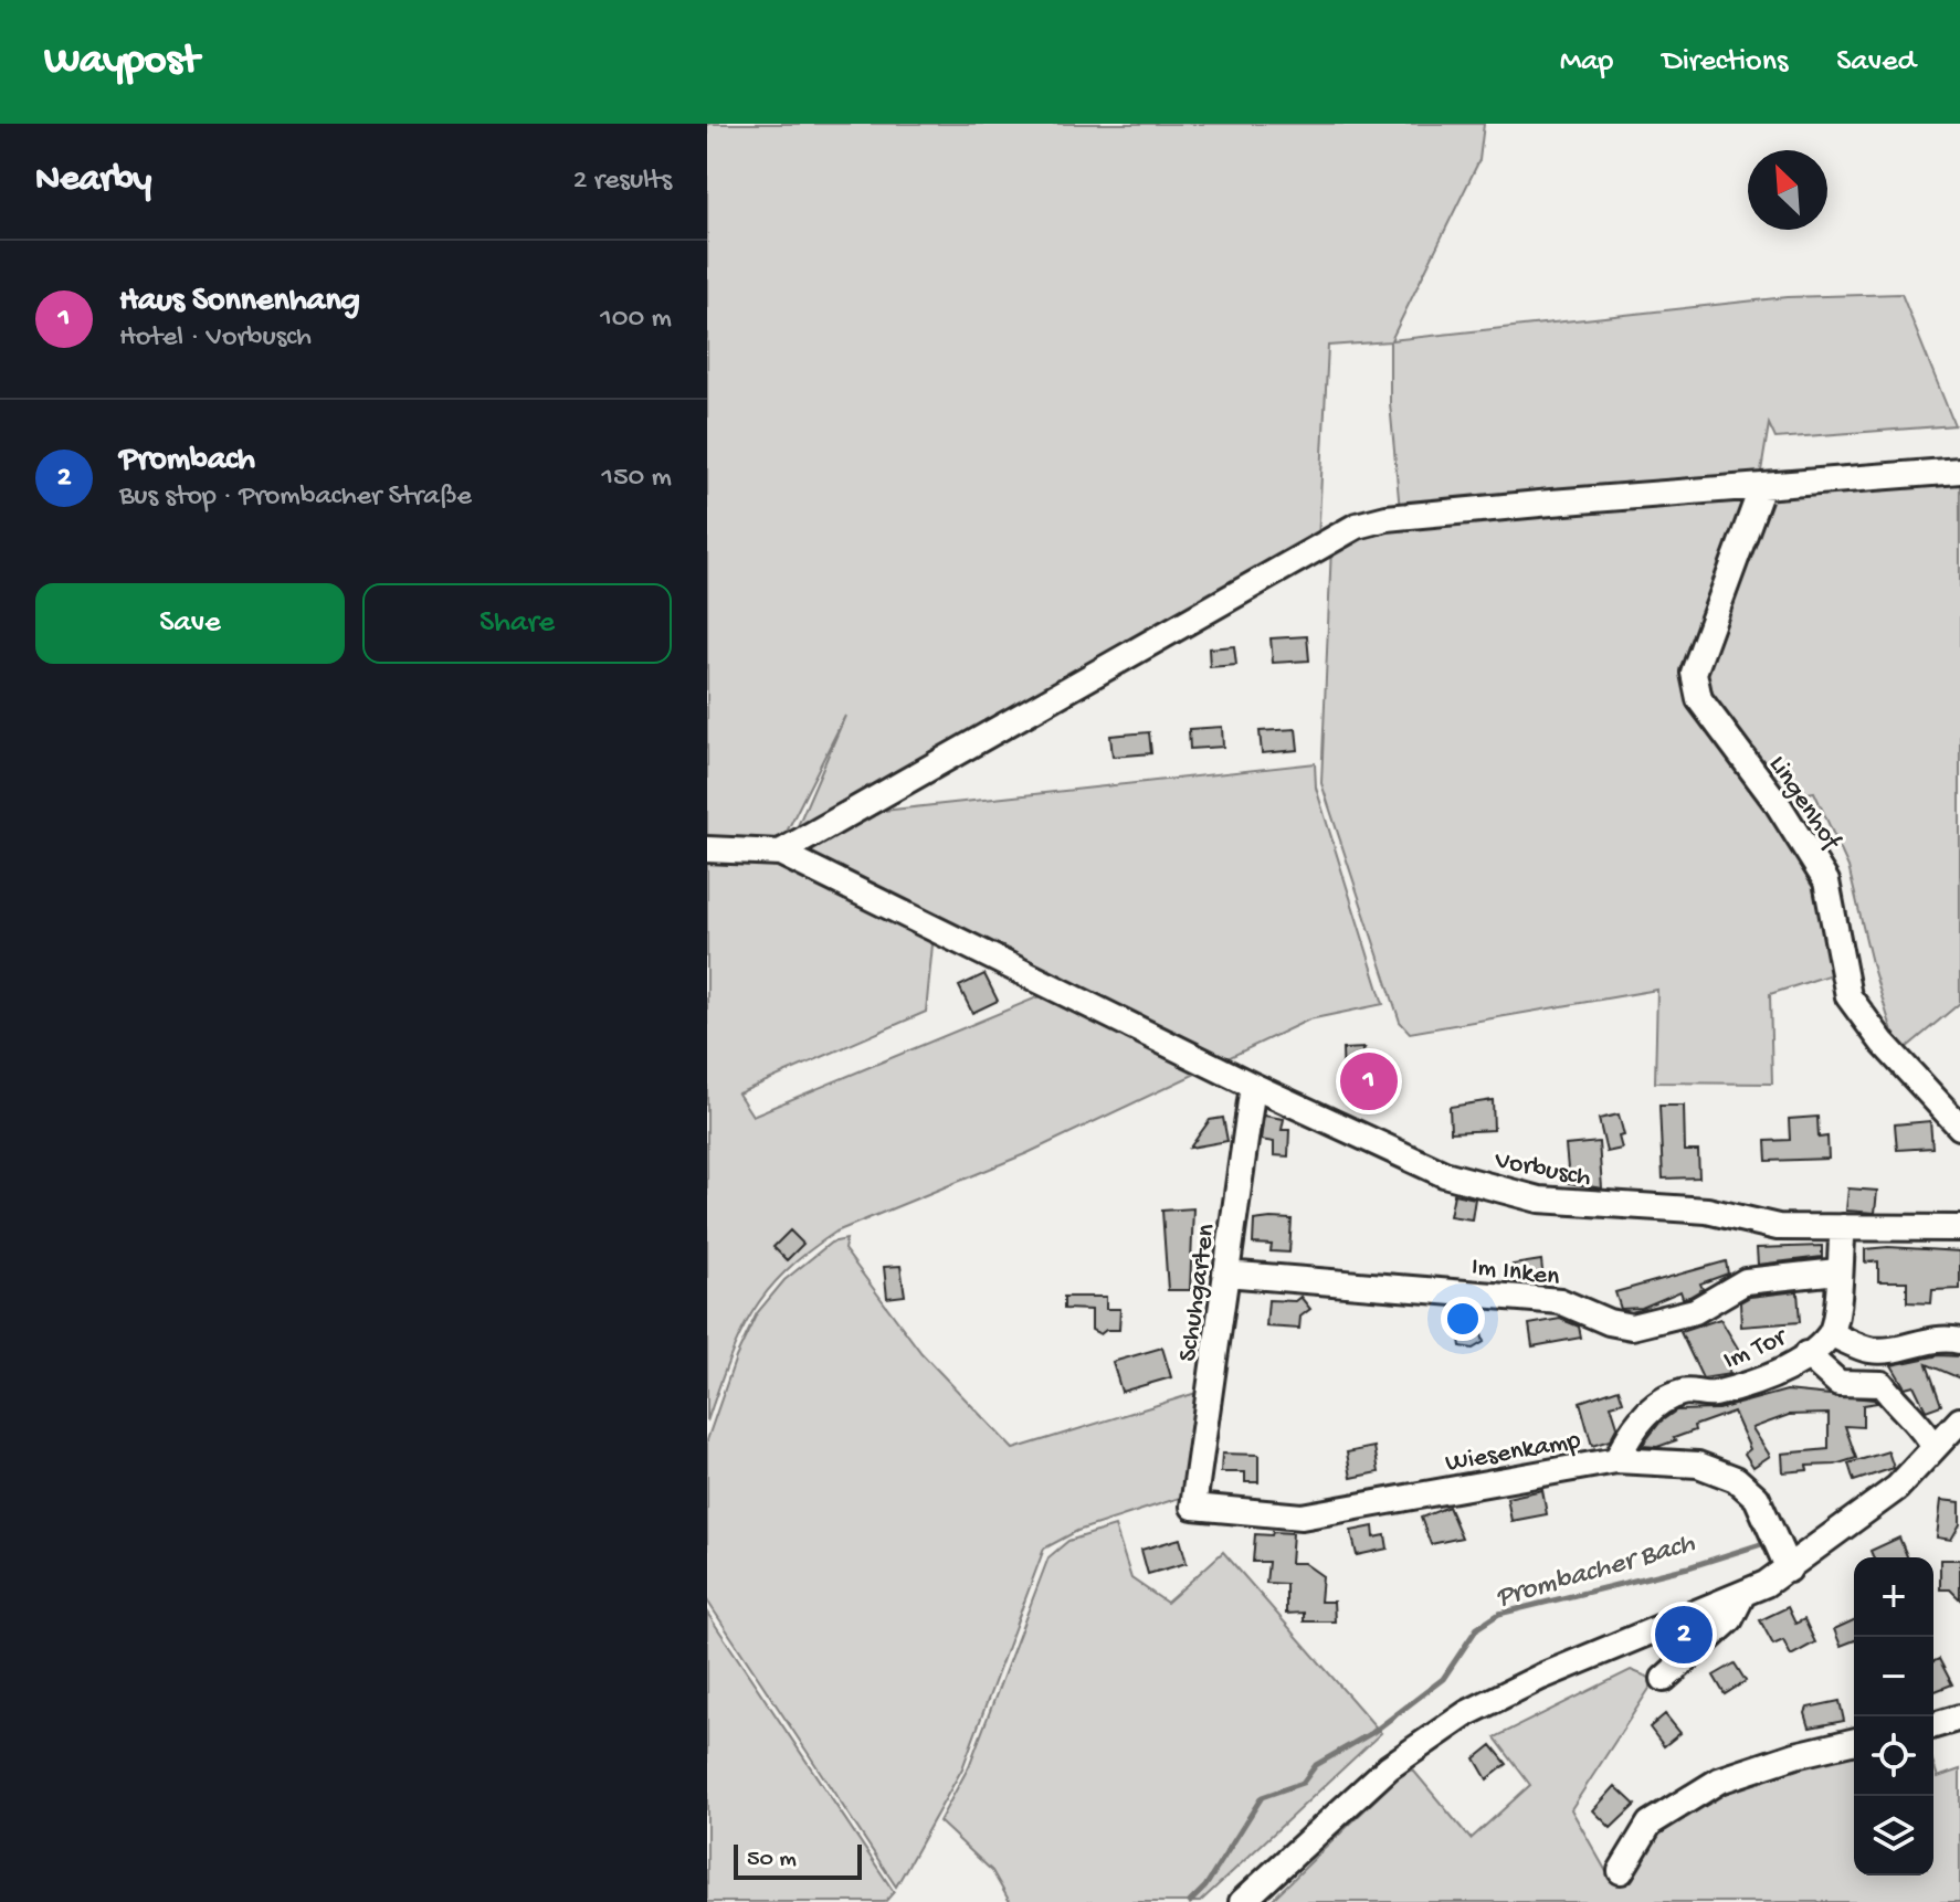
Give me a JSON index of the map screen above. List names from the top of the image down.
{
  "streets": {
    "street": [
      "Lingenhof",
      "Vorbusch",
      "Im Inken",
      "Schuhgarten",
      "Im Tor",
      "Wiesenkamp"
    ]
  },
  "crossings": [
    ["Vorbusch", "Schuhgarten"],
    ["Im Inken", "Schuhgarten"],
    ["Schuhgarten", "Wiesenkamp"],
    ["Im Tor", "Wiesenkamp"]
  ],
  "water": ["Prombacher Bach"],
  "scale_bar": "50 m",
  "north": "top left",
  "page": {
    "header": "Waypost",
    "nav": ["Map", "Directions", "Saved"],
    "heading": ["Nearby", "2 results"],
    "list": [
      {
        "mark": "1",
        "name": "Haus Sonnenhang",
        "note": "Hotel · Vorbusch",
        "value": "100 m"
      },
      {
        "mark": "2",
        "name": "Prombach",
        "note": "Bus stop · Prombacher Straße",
        "value": "150 m"
      }
    ],
    "buttons": ["Save", "Share"],
    "pins": ["1", "2"],
    "map_buttons": ["+", "−"],
    "scale": "50 m"
  }
}
